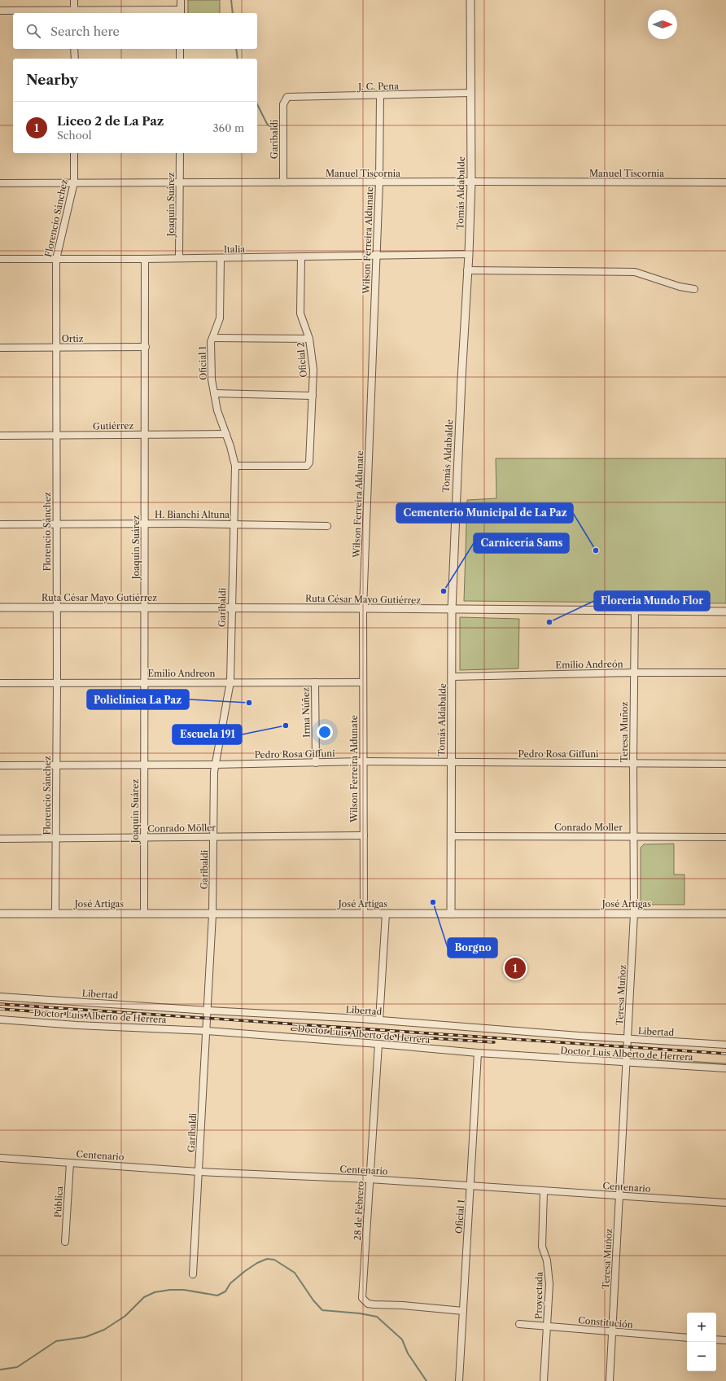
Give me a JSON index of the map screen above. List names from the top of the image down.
{
  "streets": {
    "street": [
      "J. C. Pena",
      "Garibaldi",
      "Manuel Tiscornia",
      "Tomás Aldabalde",
      "Joaquín Suárez",
      "Florencio Sánchez",
      "Wilson Ferreira Aldunate",
      "Italia",
      "Ortiz",
      "Oficial 2",
      "Oficial 1",
      "Gutiérrez",
      "H. Bianchi Altuna",
      "Ruta César Mayo Gutiérrez",
      "Emilio Andreón",
      "Emilio Andreon",
      "Irma Núñez",
      "Teresa Muñoz",
      "Pedro Rosa Giffuni",
      "Conrado Moller",
      "Conrado Möller",
      "José Artigas",
      "Libertad",
      "Doctor Luis Alberto de Herrera",
      "Centenario",
      "Pública",
      "28 de Febrero",
      "Proyectada",
      "Constitución"
    ]
  },
  "crossings": [
    ["J. C. Pena", "Garibaldi"],
    ["J. C. Pena", "Tomás Aldabalde"],
    ["J. C. Pena", "Wilson Ferreira Aldunate"],
    ["Garibaldi", "Manuel Tiscornia"],
    ["Garibaldi", "Oficial 2"],
    ["Garibaldi", "Oficial 1"],
    ["Garibaldi", "H. Bianchi Altuna"],
    ["Garibaldi", "Ruta César Mayo Gutiérrez"],
    ["Garibaldi", "Emilio Andreon"],
    ["Garibaldi", "Pedro Rosa Giffuni"],
    ["Garibaldi", "Conrado Möller"],
    ["Garibaldi", "José Artigas"],
    ["Garibaldi", "Libertad"],
    ["Garibaldi", "Doctor Luis Alberto de Herrera"],
    ["Garibaldi", "Centenario"],
    ["Manuel Tiscornia", "Tomás Aldabalde"],
    ["Manuel Tiscornia", "Joaquín Suárez"],
    ["Manuel Tiscornia", "Florencio Sánchez"],
    ["Manuel Tiscornia", "Wilson Ferreira Aldunate"],
    ["Tomás Aldabalde", "Italia"],
    ["Tomás Aldabalde", "Ruta César Mayo Gutiérrez"],
    ["Tomás Aldabalde", "Emilio Andreón"],
    ["Tomás Aldabalde", "Pedro Rosa Giffuni"],
    ["Tomás Aldabalde", "Conrado Moller"],
    ["Tomás Aldabalde", "José Artigas"],
    ["Joaquín Suárez", "Italia"],
    ["Joaquín Suárez", "Ortiz"],
    ["Joaquín Suárez", "Gutiérrez"],
    ["Joaquín Suárez", "H. Bianchi Altuna"],
    ["Joaquín Suárez", "Ruta César Mayo Gutiérrez"],
    ["Joaquín Suárez", "Emilio Andreon"],
    ["Joaquín Suárez", "Pedro Rosa Giffuni"],
    ["Joaquín Suárez", "Conrado Möller"],
    ["Joaquín Suárez", "José Artigas"],
    ["Florencio Sánchez", "Italia"],
    ["Florencio Sánchez", "Ortiz"],
    ["Florencio Sánchez", "Gutiérrez"],
    ["Florencio Sánchez", "H. Bianchi Altuna"],
    ["Florencio Sánchez", "Ruta César Mayo Gutiérrez"],
    ["Florencio Sánchez", "Emilio Andreon"],
    ["Florencio Sánchez", "Pedro Rosa Giffuni"],
    ["Florencio Sánchez", "Conrado Möller"],
    ["Florencio Sánchez", "José Artigas"],
    ["Wilson Ferreira Aldunate", "Italia"],
    ["Wilson Ferreira Aldunate", "Ruta César Mayo Gutiérrez"],
    ["Wilson Ferreira Aldunate", "Emilio Andreon"],
    ["Wilson Ferreira Aldunate", "Pedro Rosa Giffuni"],
    ["Wilson Ferreira Aldunate", "Conrado Möller"],
    ["Wilson Ferreira Aldunate", "José Artigas"],
    ["Italia", "Oficial 2"],
    ["Italia", "Oficial 1"],
    ["Oficial 2", "Oficial 1"],
    ["Oficial 1", "Gutiérrez"],
    ["Oficial 1", "Doctor Luis Alberto de Herrera"],
    ["Oficial 1", "Centenario"],
    ["Oficial 1", "28 de Febrero"],
    ["Ruta César Mayo Gutiérrez", "Teresa Muñoz"],
    ["Emilio Andreón", "Teresa Muñoz"],
    ["Emilio Andreon", "Irma Núñez"],
    ["Irma Núñez", "Pedro Rosa Giffuni"],
    ["Teresa Muñoz", "Pedro Rosa Giffuni"],
    ["Teresa Muñoz", "Conrado Moller"],
    ["Teresa Muñoz", "José Artigas"],
    ["Teresa Muñoz", "Libertad"],
    ["Teresa Muñoz", "Doctor Luis Alberto de Herrera"],
    ["Teresa Muñoz", "Centenario"],
    ["Teresa Muñoz", "Constitución"],
    ["Doctor Luis Alberto de Herrera", "28 de Febrero"],
    ["Centenario", "Pública"],
    ["Centenario", "28 de Febrero"],
    ["Centenario", "Proyectada"],
    ["Proyectada", "Constitución"]
  ],
  "places": [
    "Cementerio Municipal de La Paz",
    "Carnicería Sams",
    "Floreria Mundo Flor",
    "Policlínica La Paz",
    "Escuela 191",
    "Borgno"
  ],
  "north": "right",
  "page": {
    "search": "Search here",
    "heading": "Nearby",
    "list": [
      {
        "mark": "1",
        "name": "Liceo 2 de La Paz",
        "note": "School",
        "value": "360 m"
      }
    ],
    "pins": "1",
    "map_buttons": ["+", "−"]
  }
}
